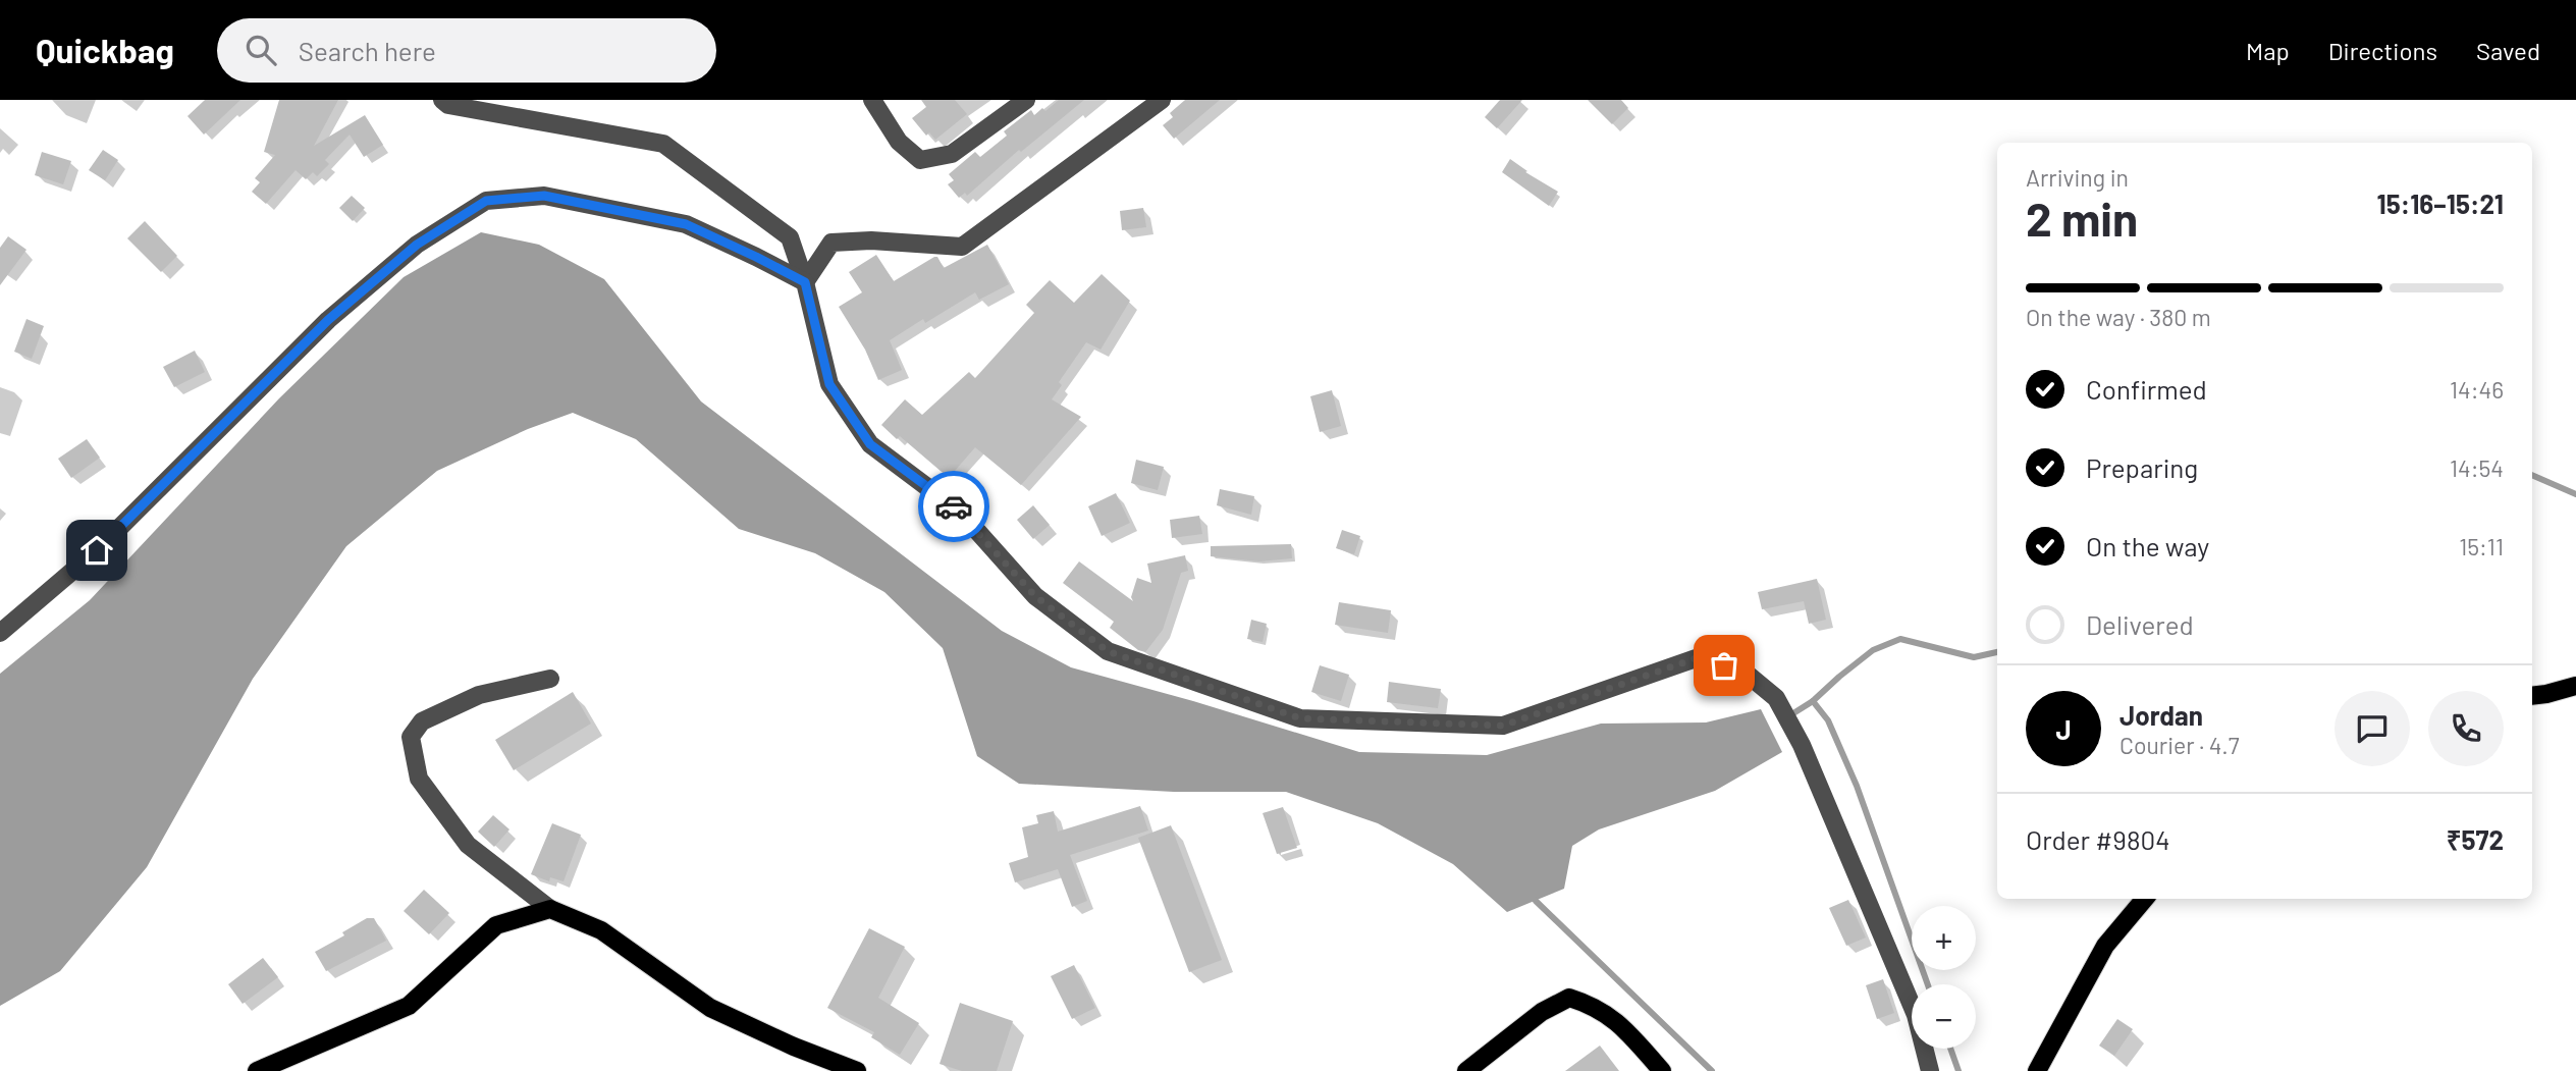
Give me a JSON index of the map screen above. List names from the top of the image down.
{
  "page": {
    "header": "Quickbag",
    "search": "Search here",
    "nav": ["Map", "Directions", "Saved"],
    "heading": ["2 min", "Arriving in", "15:16–15:21"],
    "panel": [
      "Jordan",
      "Courier · 4.7",
      "Order #9804",
      "₹572"
    ],
    "bar": "On the way · 380 m",
    "list": [
      ["Confirmed", "14:46"],
      ["Preparing", "14:54"],
      ["On the way", "15:11"],
      "Delivered"
    ],
    "round": "J",
    "map_buttons": ["+", "−"]
  }
}
